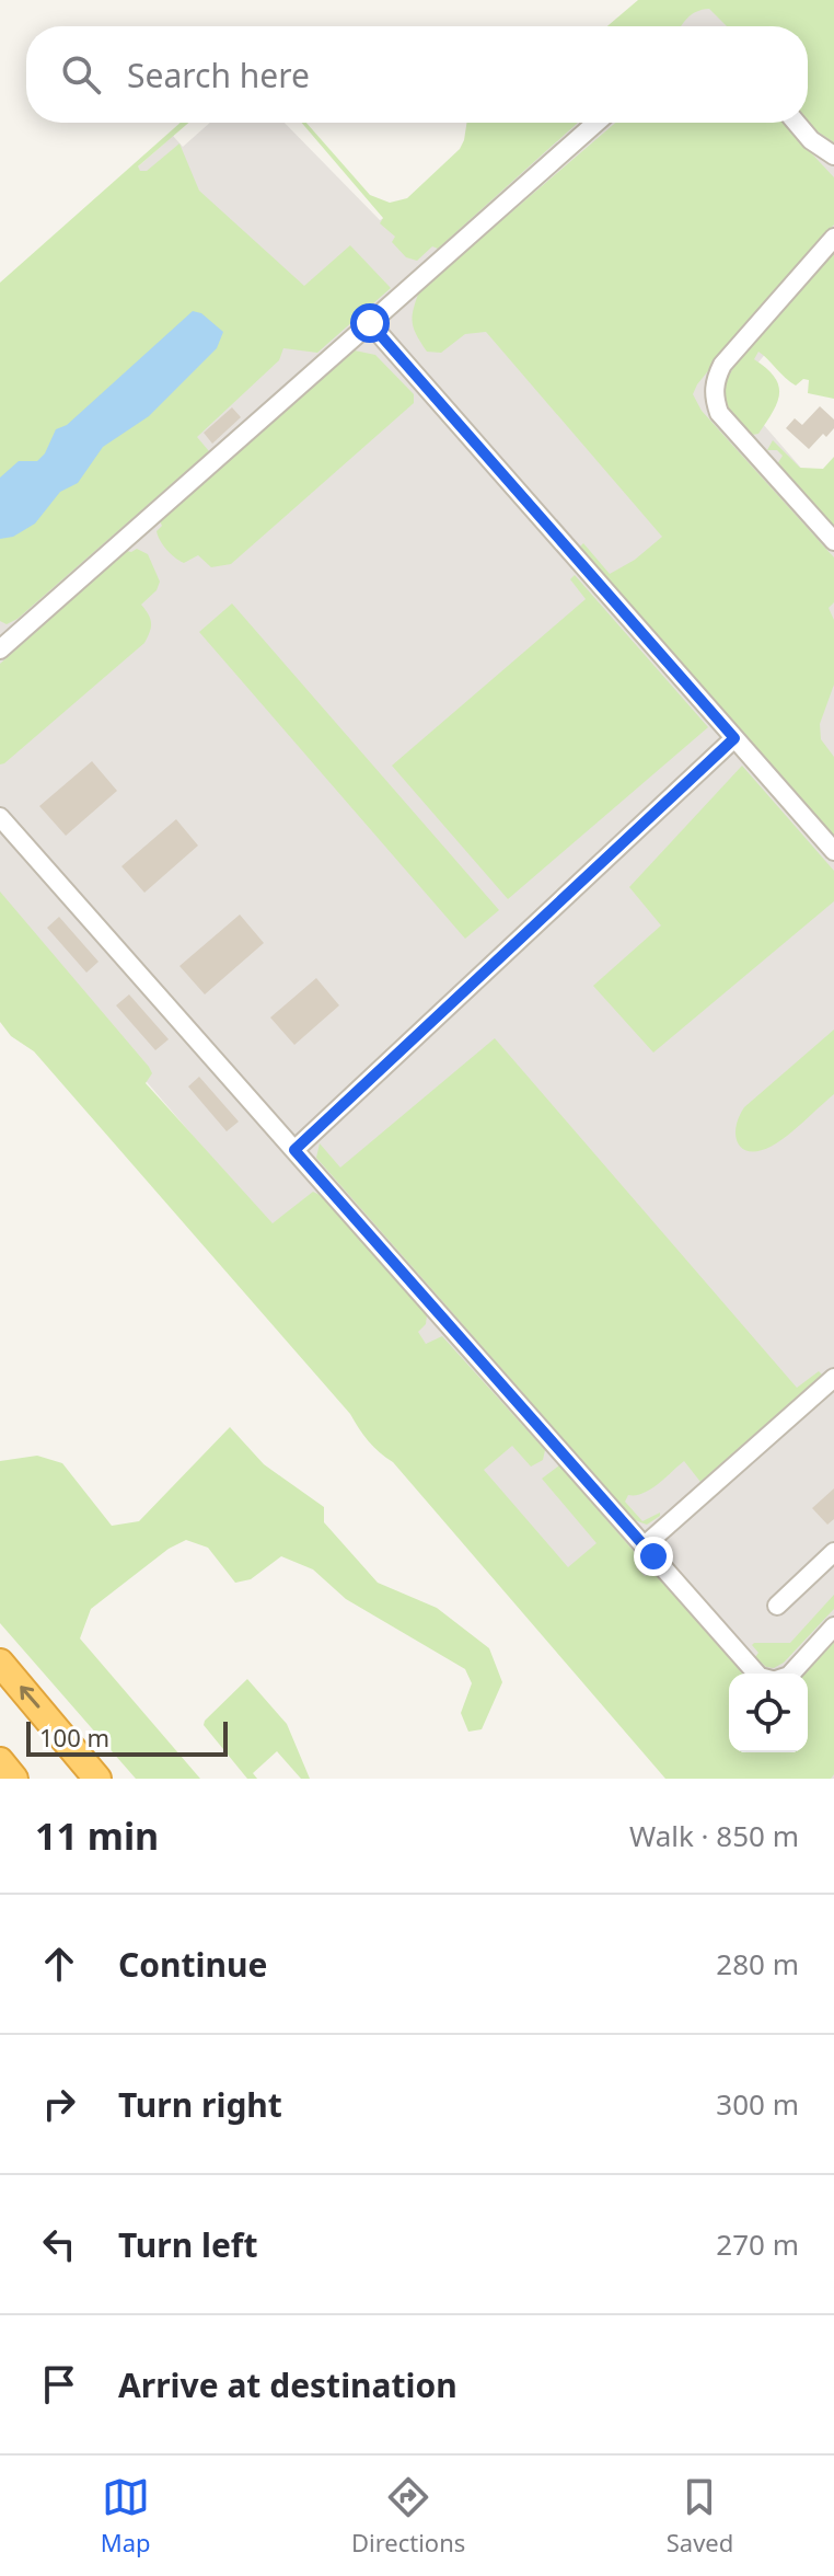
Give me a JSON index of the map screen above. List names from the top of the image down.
{
  "scale_bar": "100 m",
  "page": {
    "search": "Search here",
    "scale": "100 m",
    "heading": ["11 min", "Walk · 850 m"],
    "list": [
      ["Continue", "280 m"],
      ["Turn right", "300 m"],
      ["Turn left", "270 m"],
      "Arrive at destination"
    ],
    "nav": ["Map", "Directions", "Saved"]
  }
}
